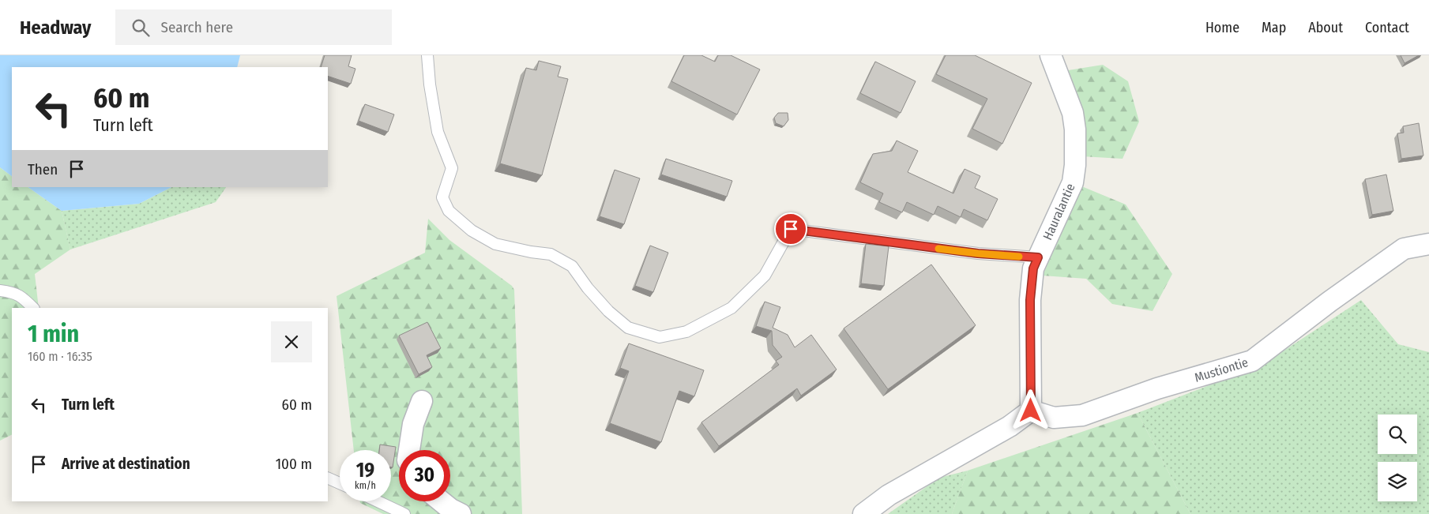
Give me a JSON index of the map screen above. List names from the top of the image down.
{
  "streets": {
    "street": ["Hauralantie", "Mustiontie"]
  },
  "crossings": [
    ["Hauralantie", "Mustiontie"]
  ],
  "page": {
    "header": "Headway",
    "search": "Search here",
    "nav": [
      "Home",
      "Map",
      "About",
      "Contact"
    ],
    "turn": ["60 m", "Turn left"],
    "then": "Then",
    "heading": ["1 min", "160 m · 16:35"],
    "list": [
      {
        "name": "Turn left",
        "value": "60 m"
      },
      {
        "name": "Arrive at destination",
        "value": "100 m"
      }
    ],
    "speed": "19 km/h",
    "limit": "30"
  }
}
